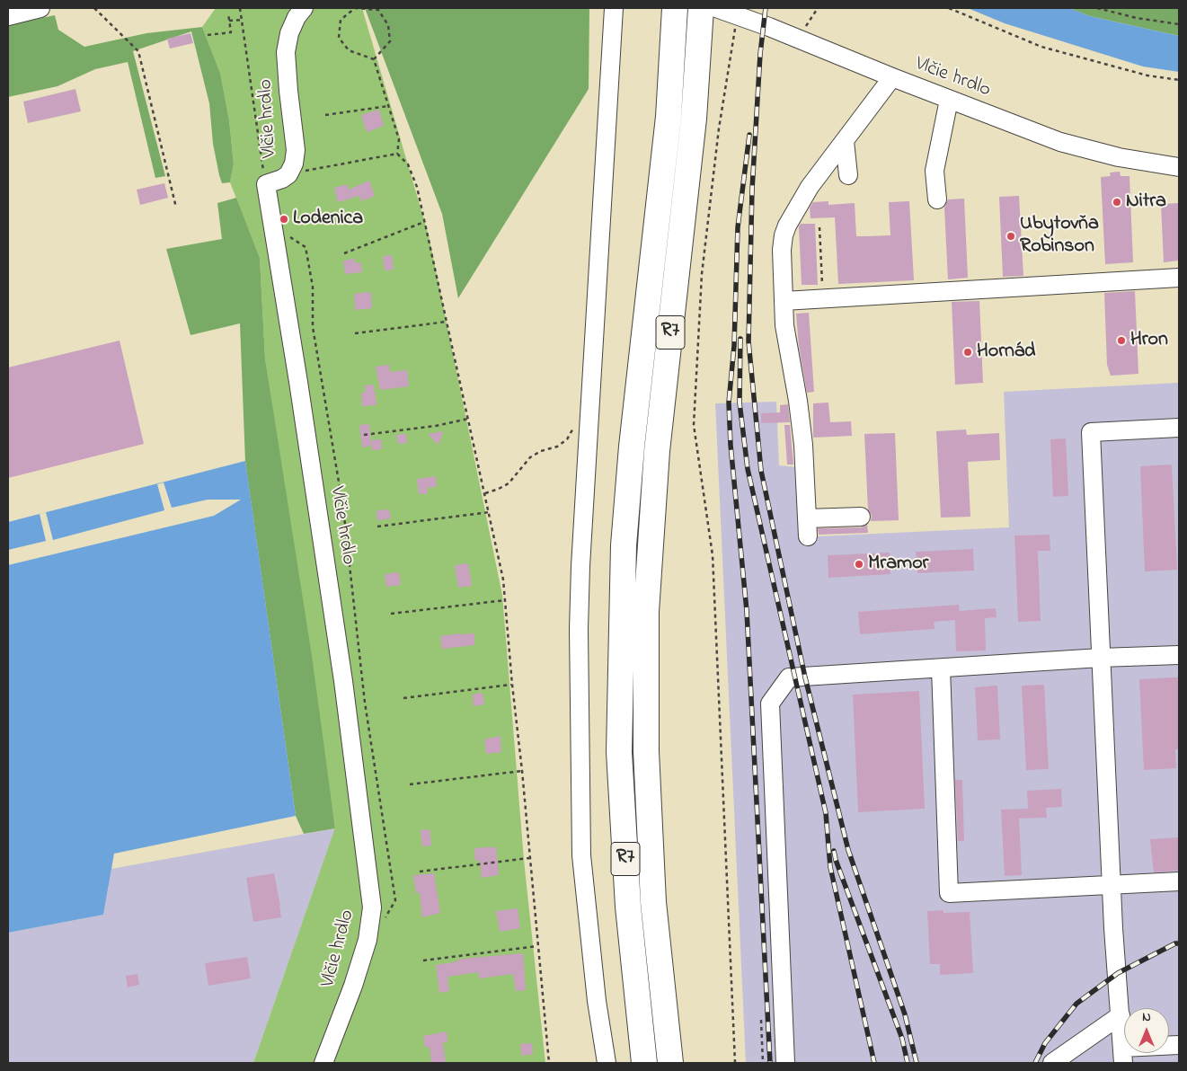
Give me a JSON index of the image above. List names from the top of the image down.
{
  "streets": {
    "highway": ["R7"],
    "street": ["Vlčie hrdlo"]
  },
  "crossings": [
    ["Vlčie hrdlo", "R7"]
  ],
  "places": [
    "Nitra",
    "Lodenica",
    "Ubytovňa Robinson",
    "Hron",
    "Hornád",
    "Mramor"
  ],
  "north": "top"
}
